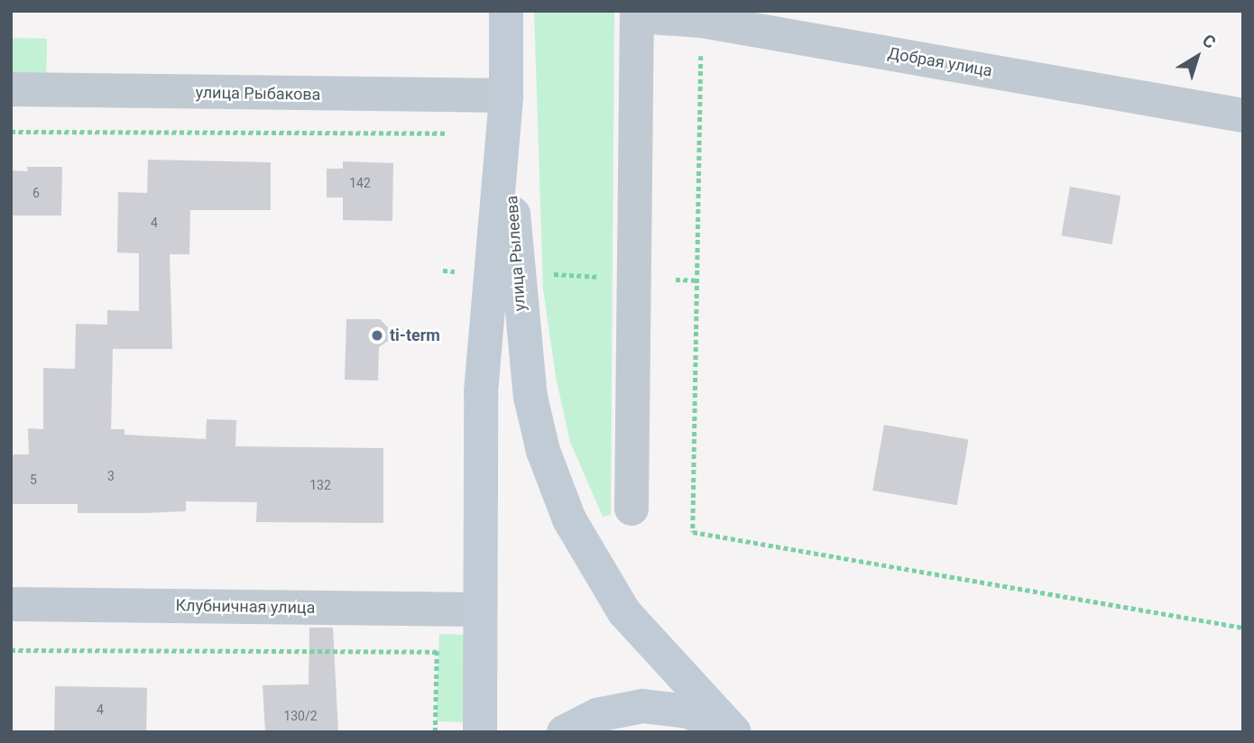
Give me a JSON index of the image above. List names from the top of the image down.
{
  "streets": {
    "street": [
      "Добрая улица",
      "улица Рыбакова",
      "улица Рылеева",
      "Клубничная улица"
    ]
  },
  "crossings": [
    ["улица Рыбакова", "улица Рылеева"],
    ["улица Рылеева", "Клубничная улица"]
  ],
  "places": ["ti-term"],
  "house_numbers": [
    "142",
    "6",
    "4",
    "3",
    "5",
    "132",
    "4",
    "130/2"
  ],
  "north": "top right"
}
